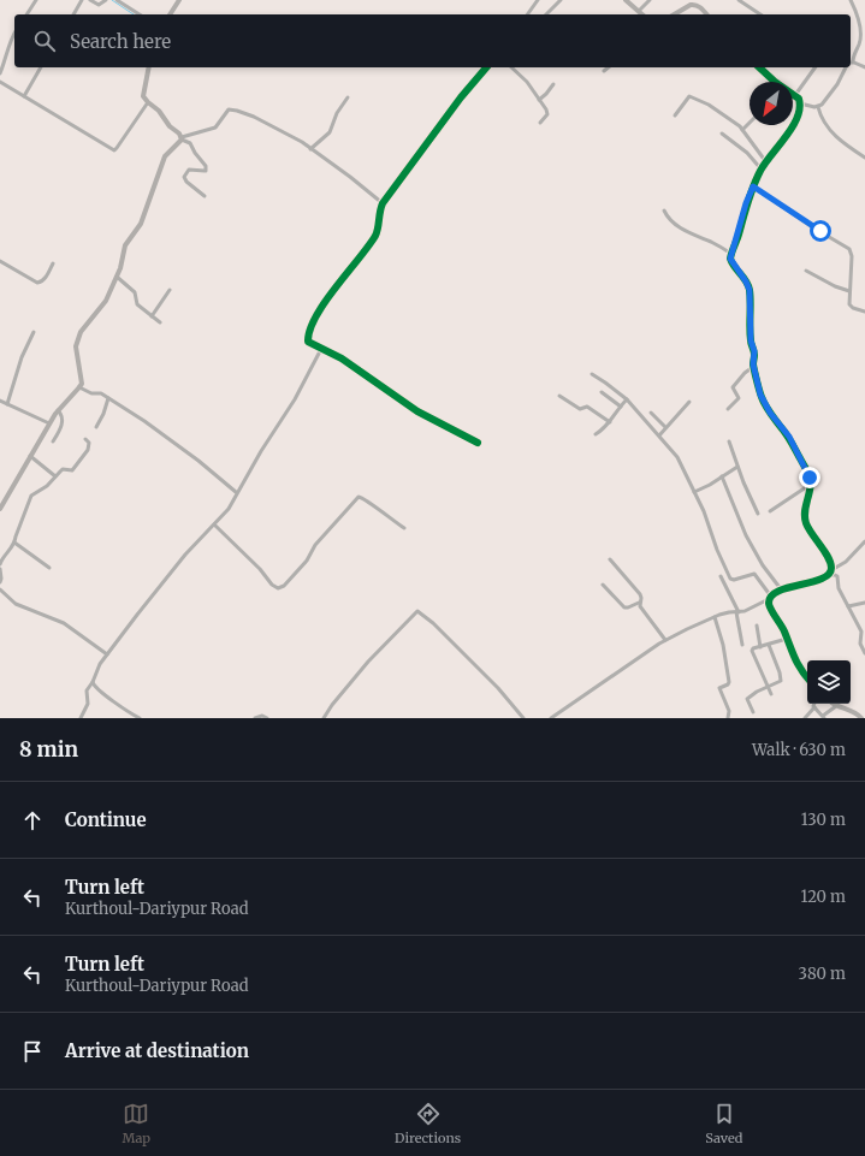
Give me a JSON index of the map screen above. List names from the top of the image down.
{
  "north": "bottom left",
  "page": {
    "search": "Search here",
    "heading": ["8 min", "Walk · 630 m"],
    "list": [
      ["Continue", "130 m"],
      ["Turn left", "Kurthoul-Dariypur Road", "120 m"],
      ["Turn left", "Kurthoul-Dariypur Road", "380 m"],
      "Arrive at destination"
    ],
    "nav": ["Map", "Directions", "Saved"]
  }
}
